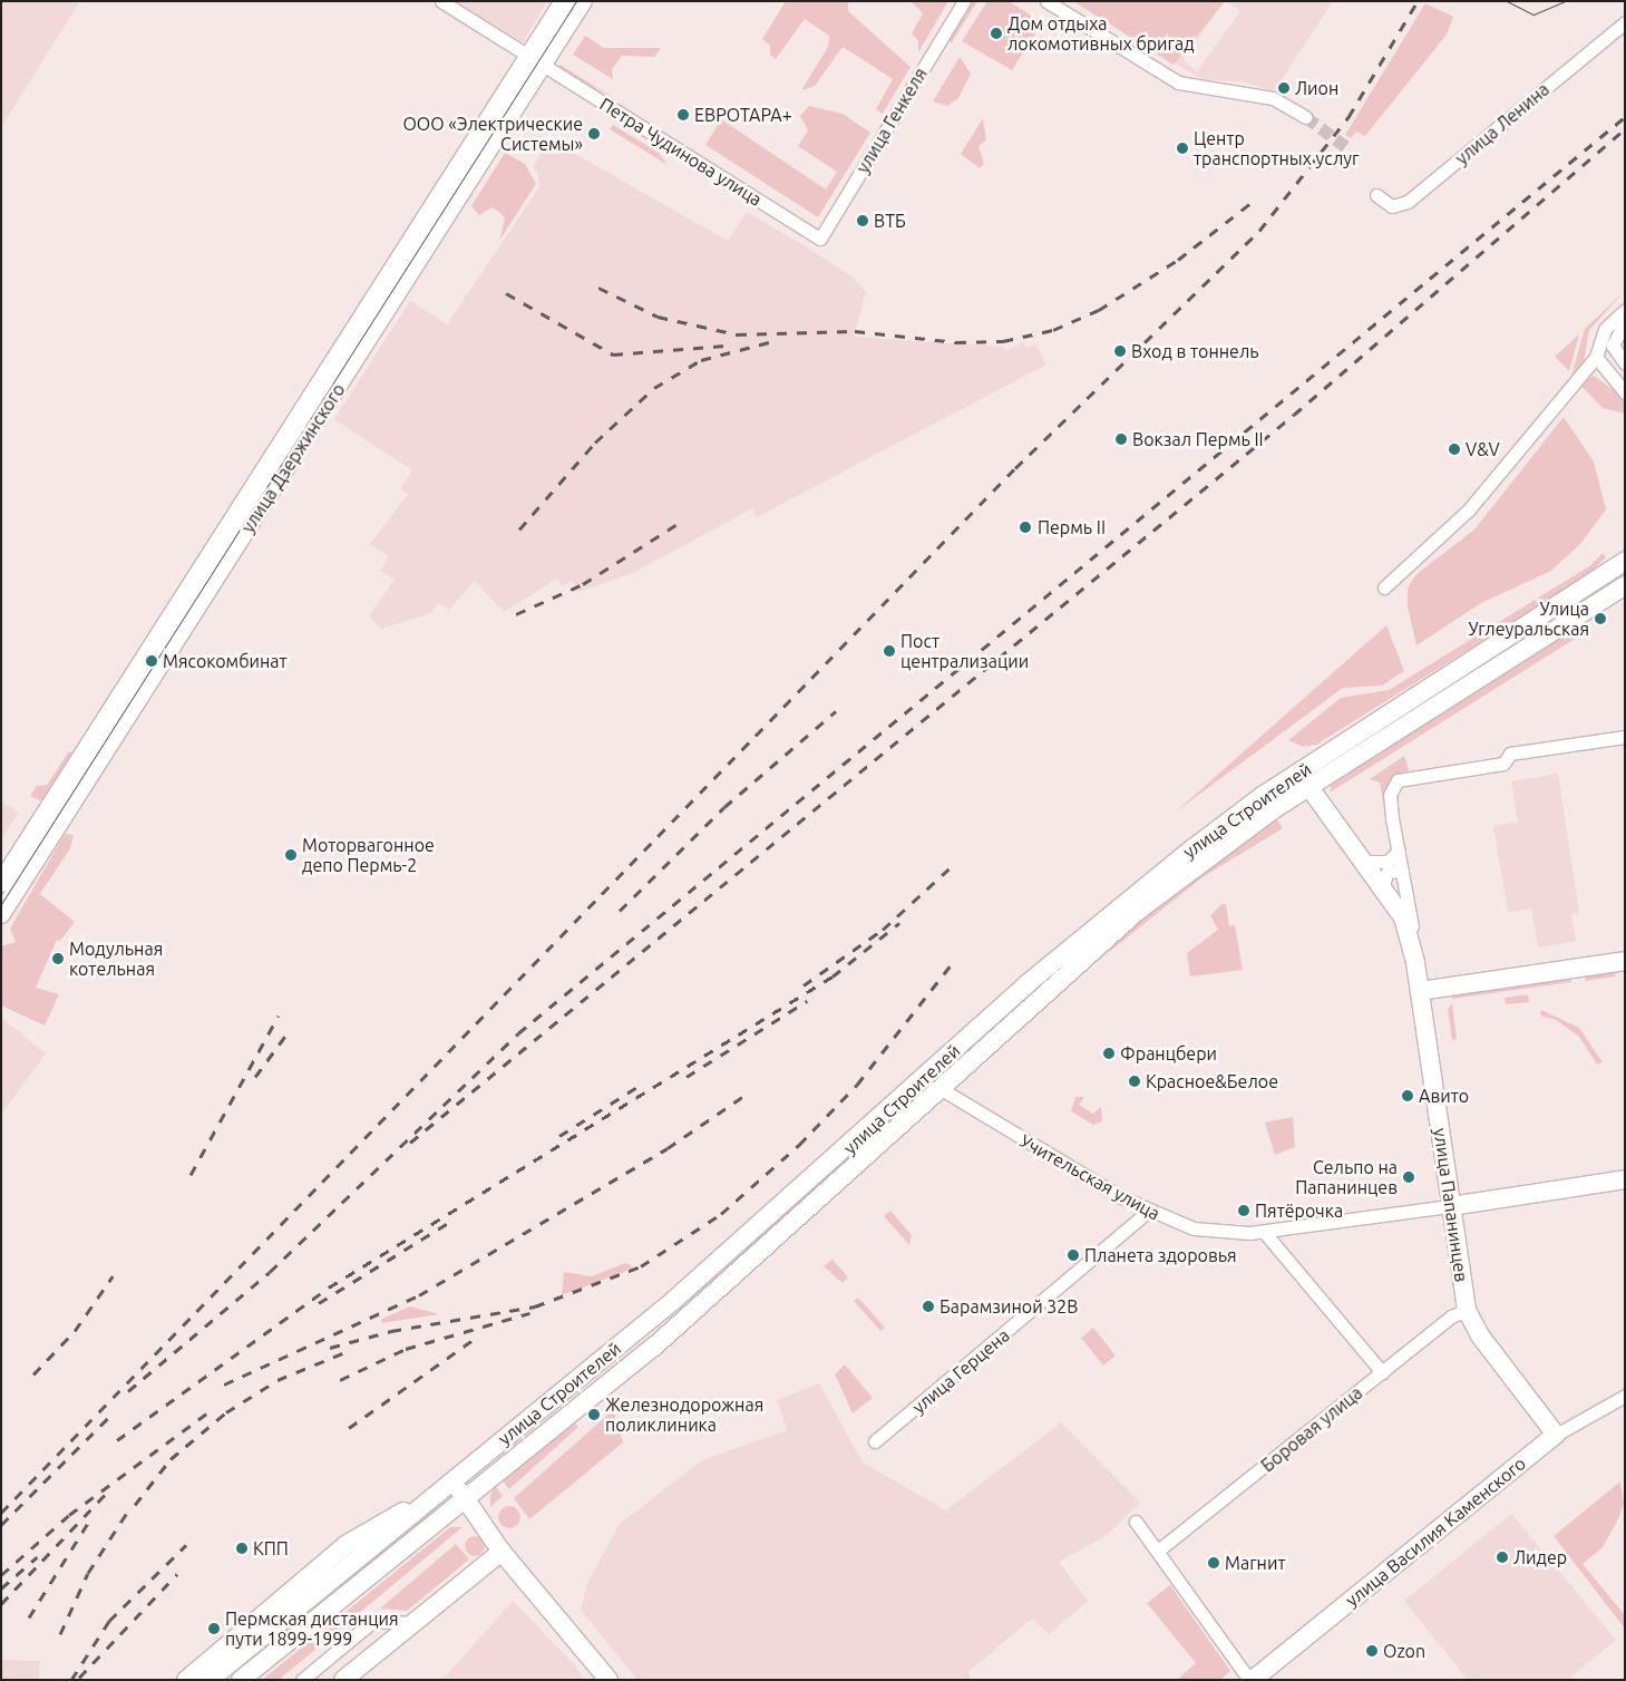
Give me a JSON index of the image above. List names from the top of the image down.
{
  "streets": {
    "main road": [
      "улица Дзержинского",
      "улица Строителей",
      "улица Папанинцев",
      "улица Василия Каменского"
    ],
    "street": [
      "улица Генкеля",
      "улица Ленина",
      "Петра Чудинова улица",
      "Учительская улица",
      "улица Герцена",
      "Боровая улица"
    ]
  },
  "crossings": [
    ["улица Генкеля", "Петра Чудинова улица"],
    ["Петра Чудинова улица", "улица Дзержинского"],
    ["улица Строителей", "Учительская улица"],
    ["улица Строителей", "улица Папанинцев"],
    ["Учительская улица", "улица Папанинцев"],
    ["Учительская улица", "улица Герцена"],
    ["улица Папанинцев", "Боровая улица"],
    ["улица Папанинцев", "улица Василия Каменского"]
  ],
  "places": [
    "Дом отдыха локомотивных бригад",
    "Лион",
    "ЕВРОТАРА+",
    "ООО «Электрические Системы»",
    "Центр транспортных услуг",
    "ВТБ",
    "Вход в тоннель",
    "Вокзал Пермь II",
    "V&V",
    "Пермь II",
    "Улица Углеуральская",
    "Пост централизации",
    "Мясокомбинат",
    "Моторвагонное депо Пермь-2",
    "Модульная котельная",
    "Францбери",
    "Красное&Белое",
    "Авито",
    "Сельпо на Папанинцев",
    "Пятёрочка",
    "Планета здоровья",
    "Барамзиной 32В",
    "Железнодорожная поликлиника",
    "КПП",
    "Лидер",
    "Магнит",
    "Пермская дистанция пути 1899-1999",
    "Ozon"
  ]
}
